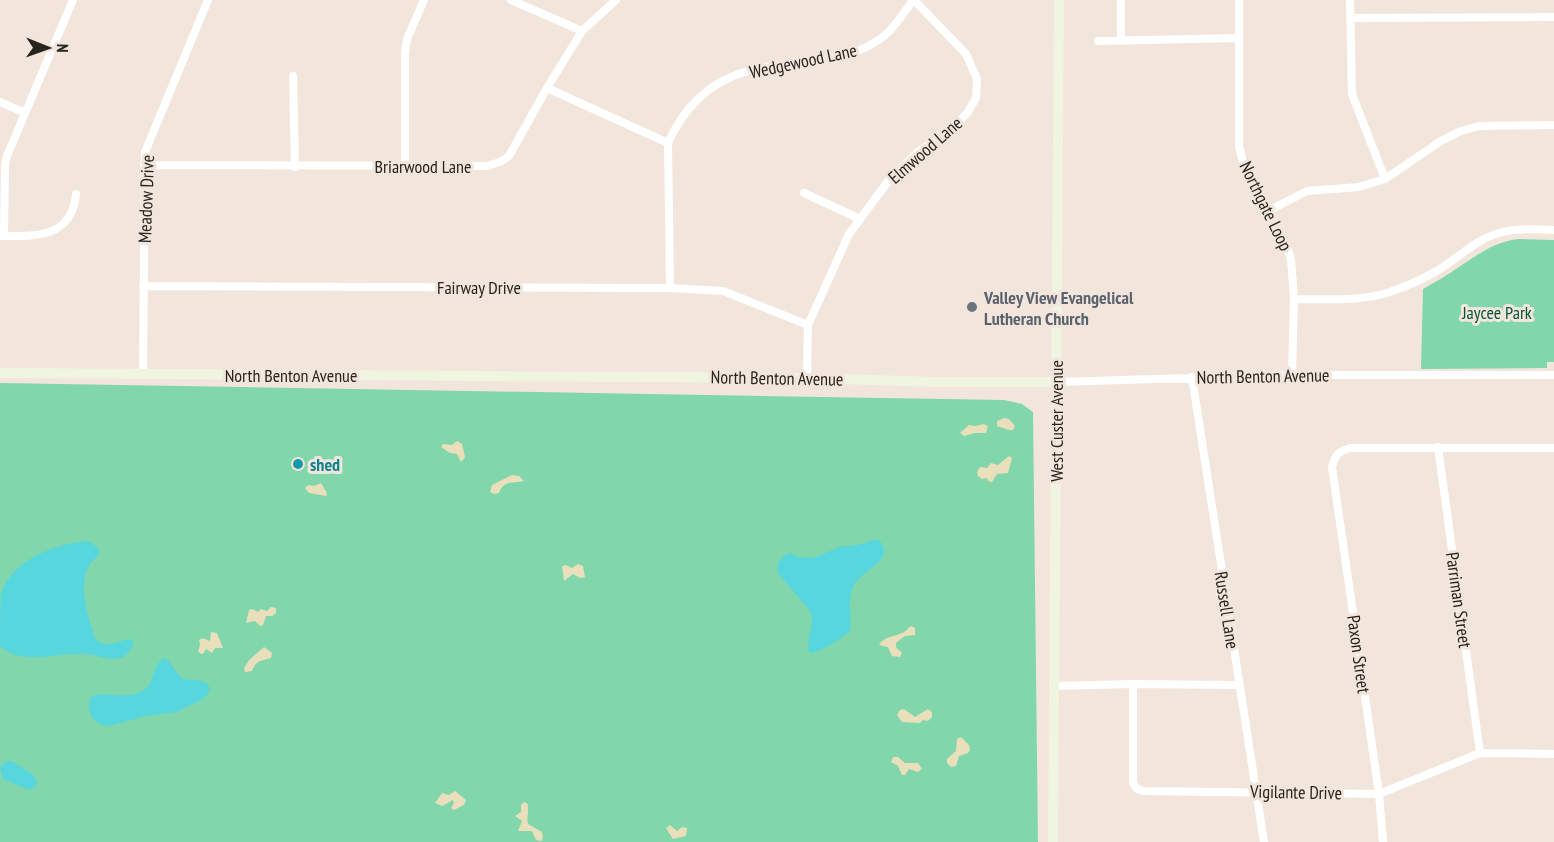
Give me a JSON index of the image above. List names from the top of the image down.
{
  "streets": {
    "main road": ["North Benton Avenue", "West Custer Avenue"],
    "street": [
      "Wedgewood Lane",
      "Elmwood Lane",
      "Briarwood Lane",
      "Meadow Drive",
      "Northgate Loop",
      "Fairway Drive",
      "Parriman Street",
      "Russell Lane",
      "Paxon Street",
      "Vigilante Drive"
    ]
  },
  "crossings": [
    ["Wedgewood Lane", "Elmwood Lane"],
    ["Wedgewood Lane", "Fairway Drive"],
    ["Elmwood Lane", "Fairway Drive"],
    ["Elmwood Lane", "North Benton Avenue"],
    ["Briarwood Lane", "Meadow Drive"],
    ["Meadow Drive", "Fairway Drive"],
    ["Meadow Drive", "North Benton Avenue"],
    ["Northgate Loop", "North Benton Avenue"],
    ["North Benton Avenue", "West Custer Avenue"],
    ["North Benton Avenue", "Russell Lane"],
    ["Parriman Street", "Paxon Street"],
    ["Parriman Street", "Vigilante Drive"],
    ["Russell Lane", "Vigilante Drive"],
    ["Paxon Street", "Vigilante Drive"]
  ],
  "parks": ["Jaycee Park"],
  "places": ["Valley View Evangelical Lutheran Church", "shed"],
  "north": "right"
}
